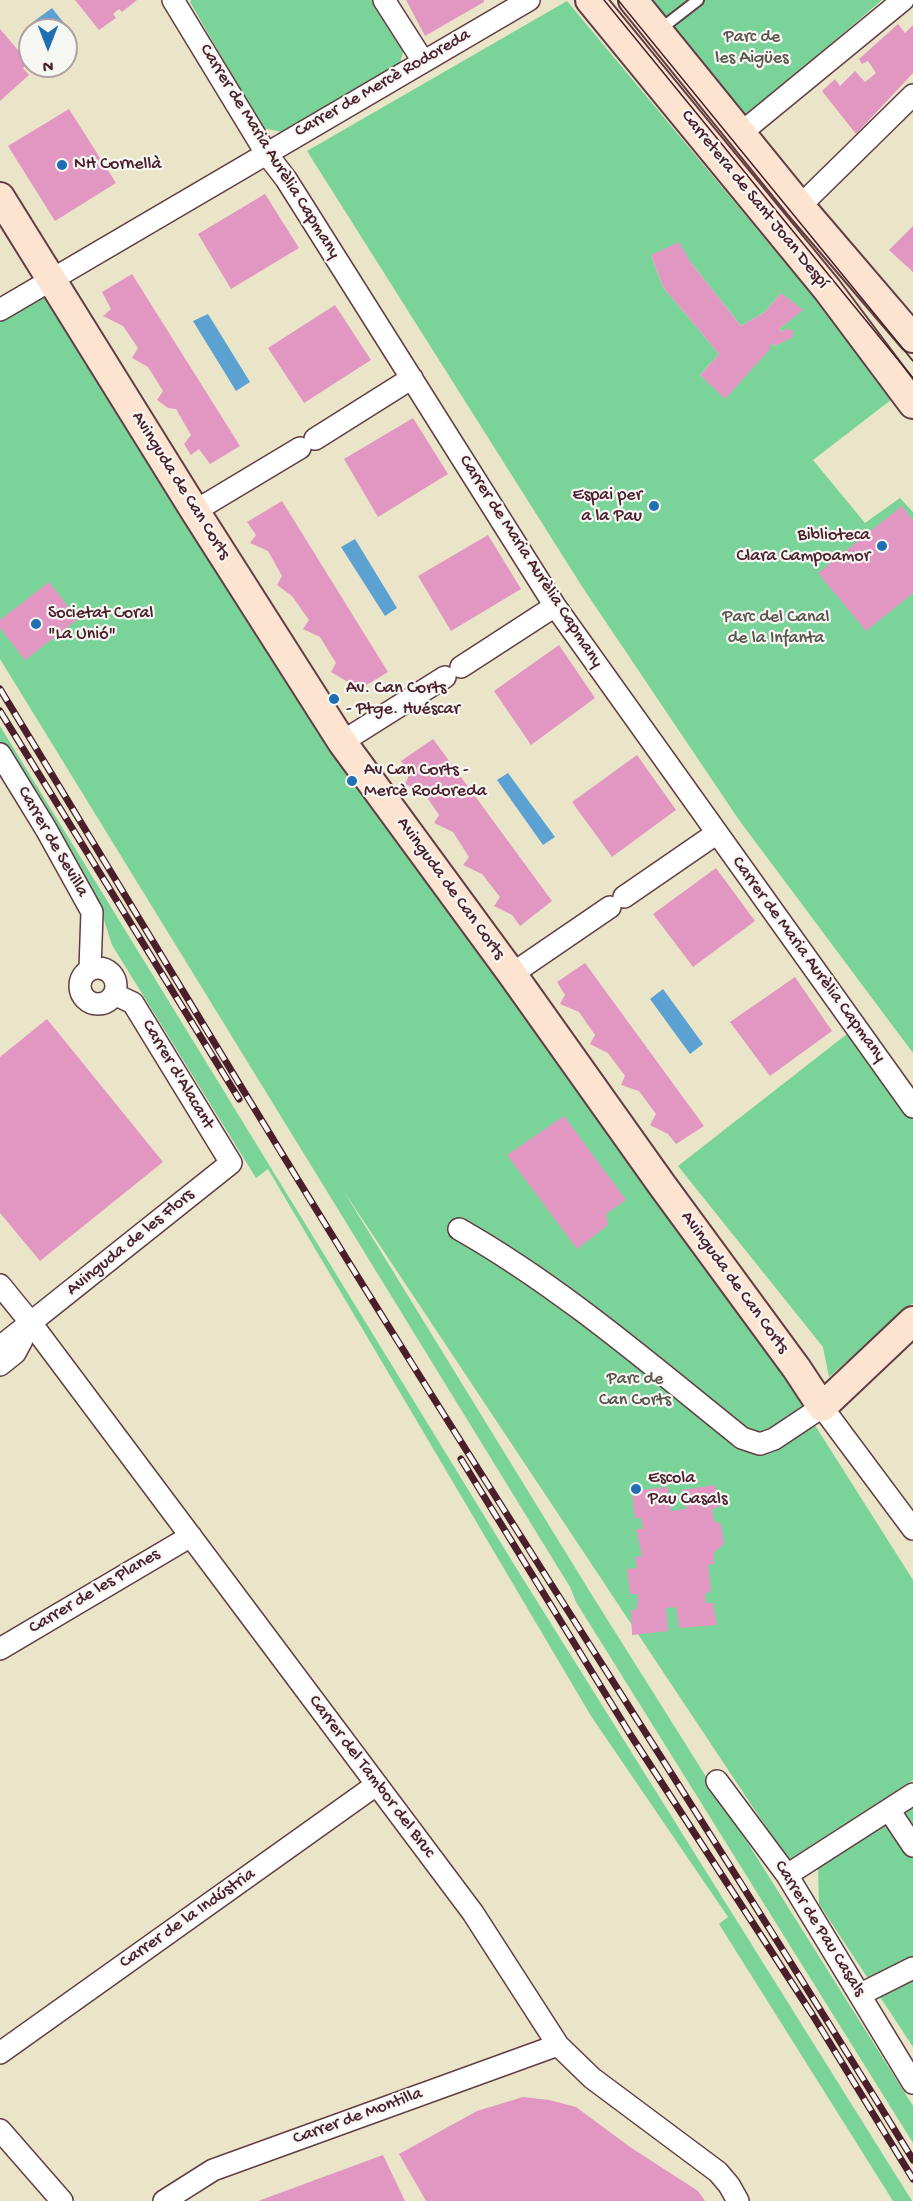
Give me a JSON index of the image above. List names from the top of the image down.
{
  "streets": {
    "street": [
      "Carrer de Mercè Rodoreda",
      "Carrer de Maria Aurèlia Capmany",
      "Carretera de Sant Joan Despí",
      "Avinguda de Can Corts",
      "Carrer de Sevilla",
      "Carrer d'Alacant",
      "Avinguda de les Flors",
      "Carrer de les Planes",
      "Carrer del Tambor del Bruc",
      "Carrer de la Indústria",
      "Carrer de Pau Casals",
      "Carrer de Montilla"
    ]
  },
  "crossings": [
    ["Carrer de Mercè Rodoreda", "Carrer de Maria Aurèlia Capmany"],
    ["Carrer de Mercè Rodoreda", "Avinguda de Can Corts"],
    ["Carrer de Sevilla", "Carrer d'Alacant"],
    ["Carrer d'Alacant", "Avinguda de les Flors"],
    ["Avinguda de les Flors", "Carrer del Tambor del Bruc"],
    ["Carrer de les Planes", "Carrer del Tambor del Bruc"],
    ["Carrer del Tambor del Bruc", "Carrer de la Indústria"],
    ["Carrer del Tambor del Bruc", "Carrer de Montilla"]
  ],
  "parks": ["Parc de les Aigües", "Parc del Canal de la Infanta", "Parc de Can Corts"],
  "places": [
    "NH Cornellà",
    "Espai per a la Pau",
    "Biblioteca Clara Campoamor",
    "Societat Coral \"La Unió\"",
    "Av. Can Corts - Ptge. Huéscar",
    "Av Can Corts - Mercè Rodoreda",
    "Escola Pau Casals"
  ],
  "north": "bottom"
}
